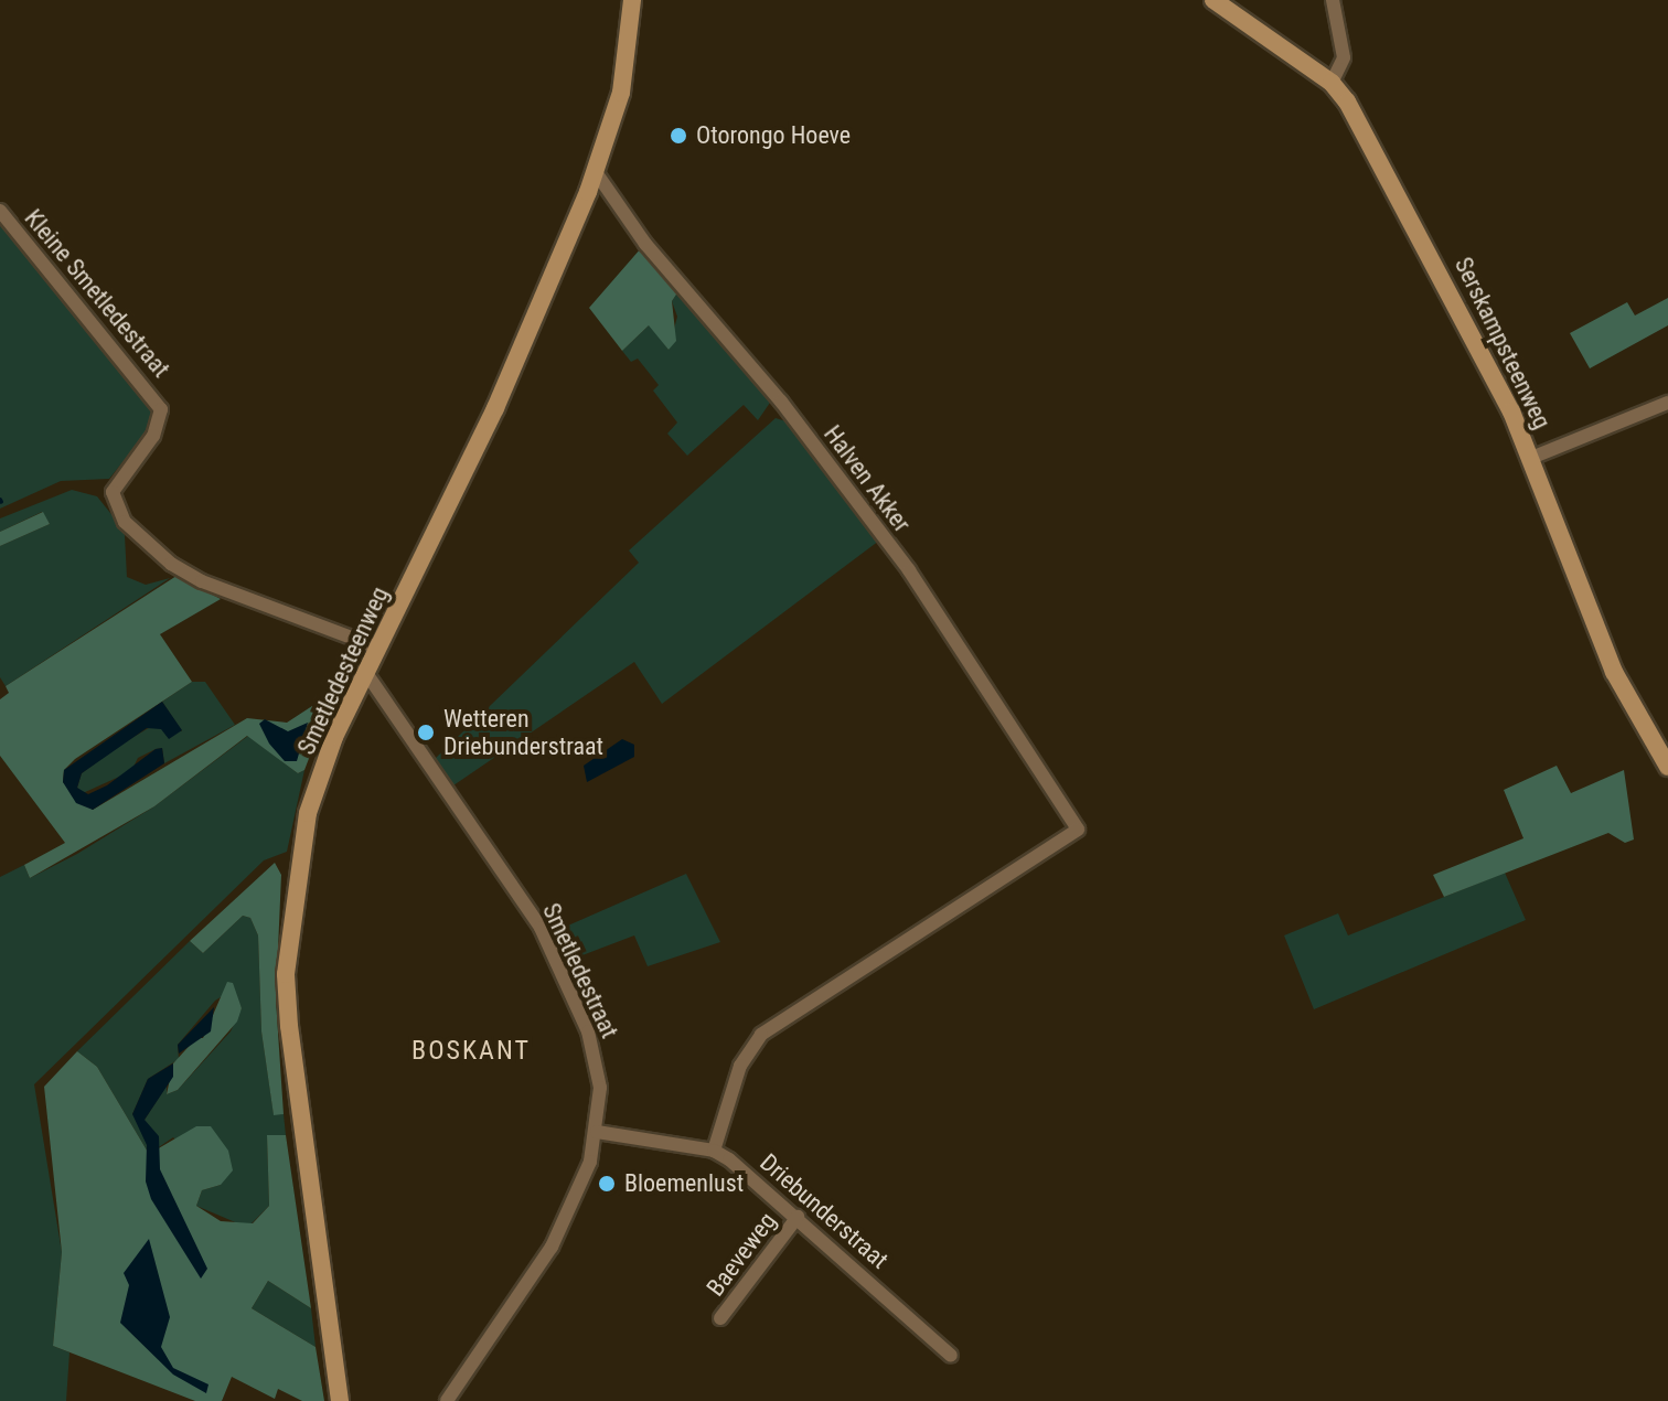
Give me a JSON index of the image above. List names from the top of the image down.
{
  "streets": {
    "street": [
      "Kleine Smetledestraat",
      "Serskampsteenweg",
      "Halven Akker",
      "Smetledesteenweg",
      "Smetledestraat",
      "Driebunderstraat",
      "Baeveweg"
    ]
  },
  "crossings": [
    ["Kleine Smetledestraat", "Smetledesteenweg"],
    ["Halven Akker", "Smetledesteenweg"],
    ["Halven Akker", "Driebunderstraat"],
    ["Smetledesteenweg", "Smetledestraat"],
    ["Smetledestraat", "Driebunderstraat"],
    ["Driebunderstraat", "Baeveweg"]
  ],
  "districts": ["BOSKANT"],
  "places": ["Otorongo Hoeve", "Wetteren Driebunderstraat", "Bloemenlust"]
}
